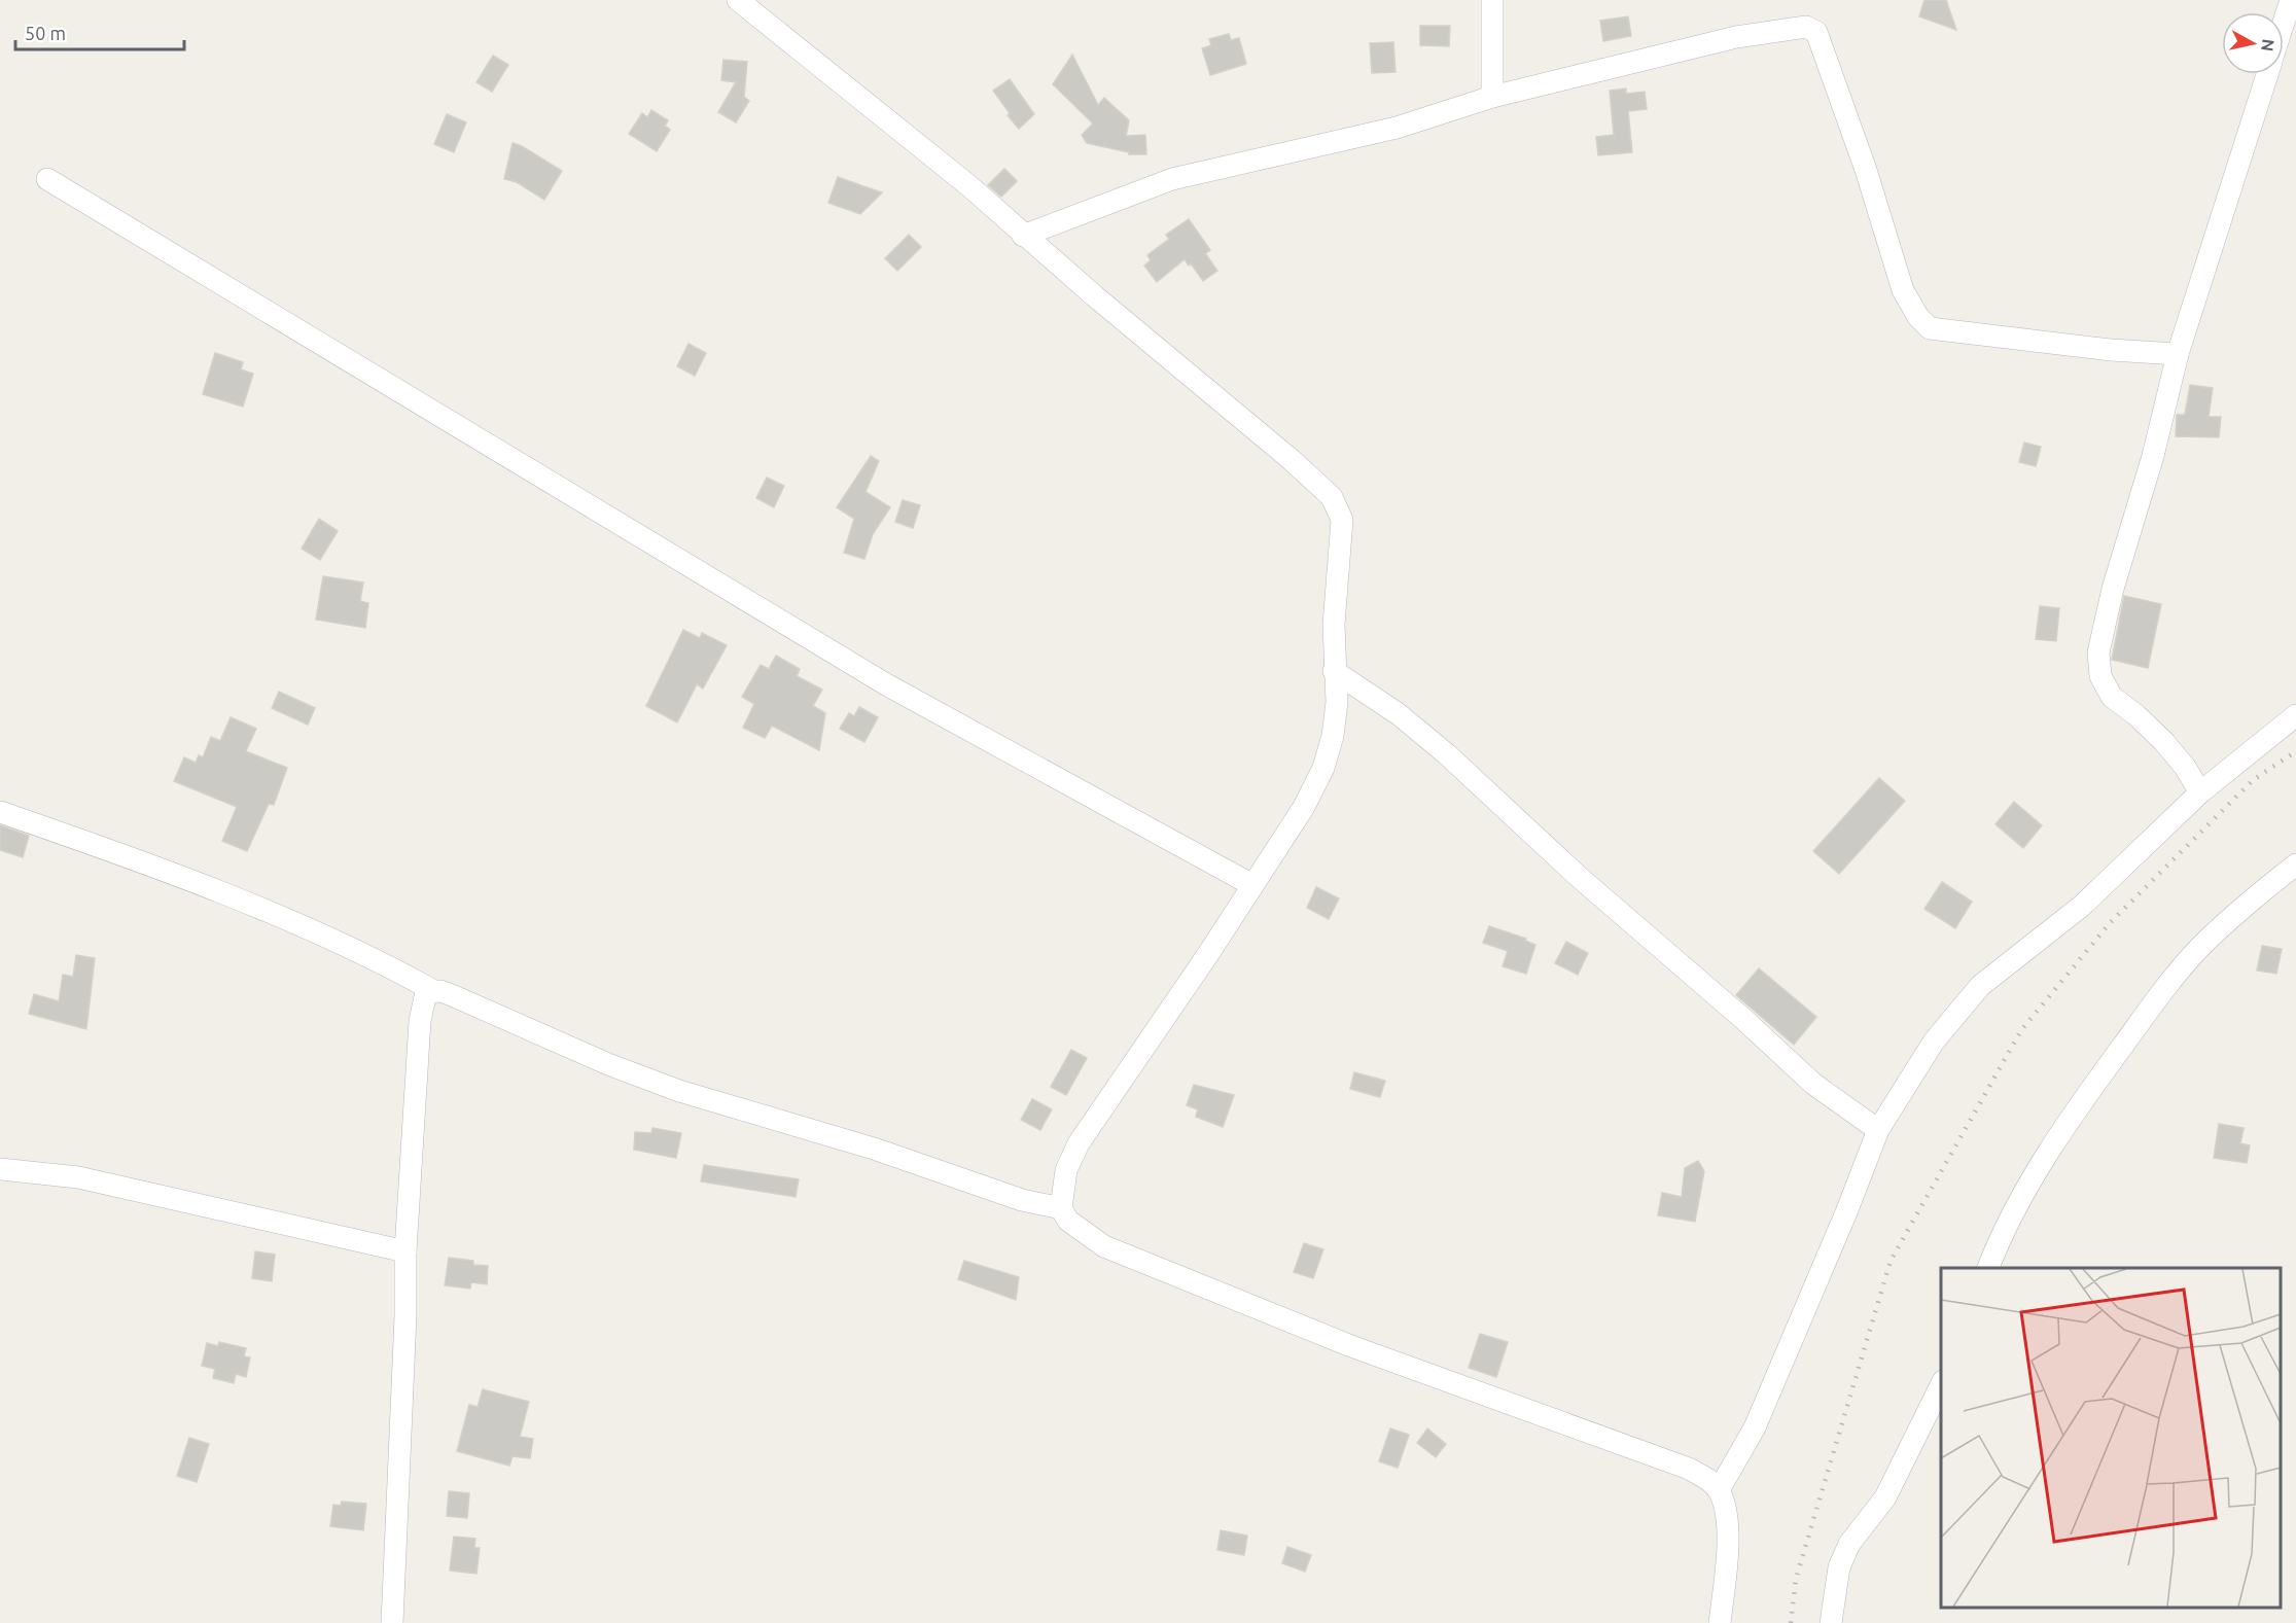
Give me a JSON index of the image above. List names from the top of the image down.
{
  "scale_bar": "50 m",
  "north": "right"
}
